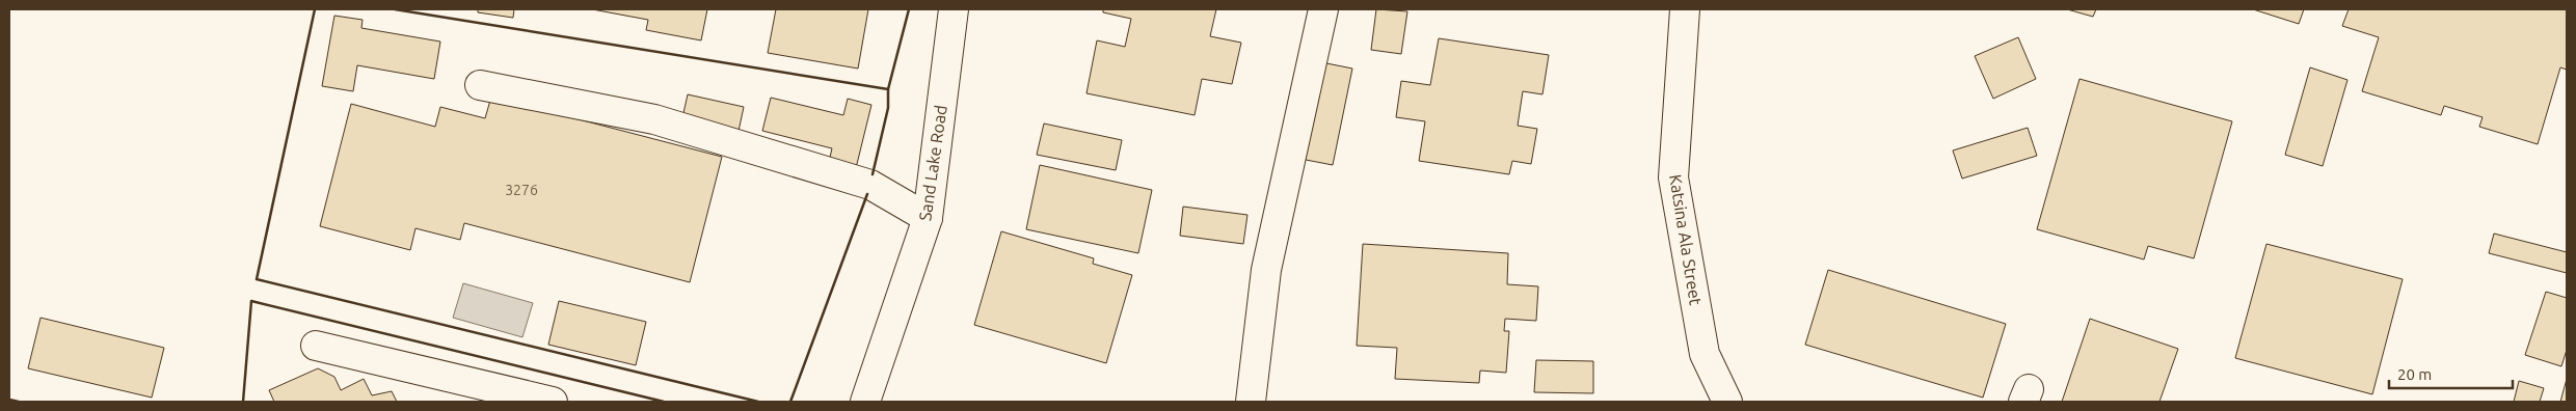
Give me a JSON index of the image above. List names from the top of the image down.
{
  "streets": {
    "street": ["Sand Lake Road", "Katsina Ala Street"]
  },
  "house_numbers": ["3276"],
  "scale_bar": "20 m"
}
